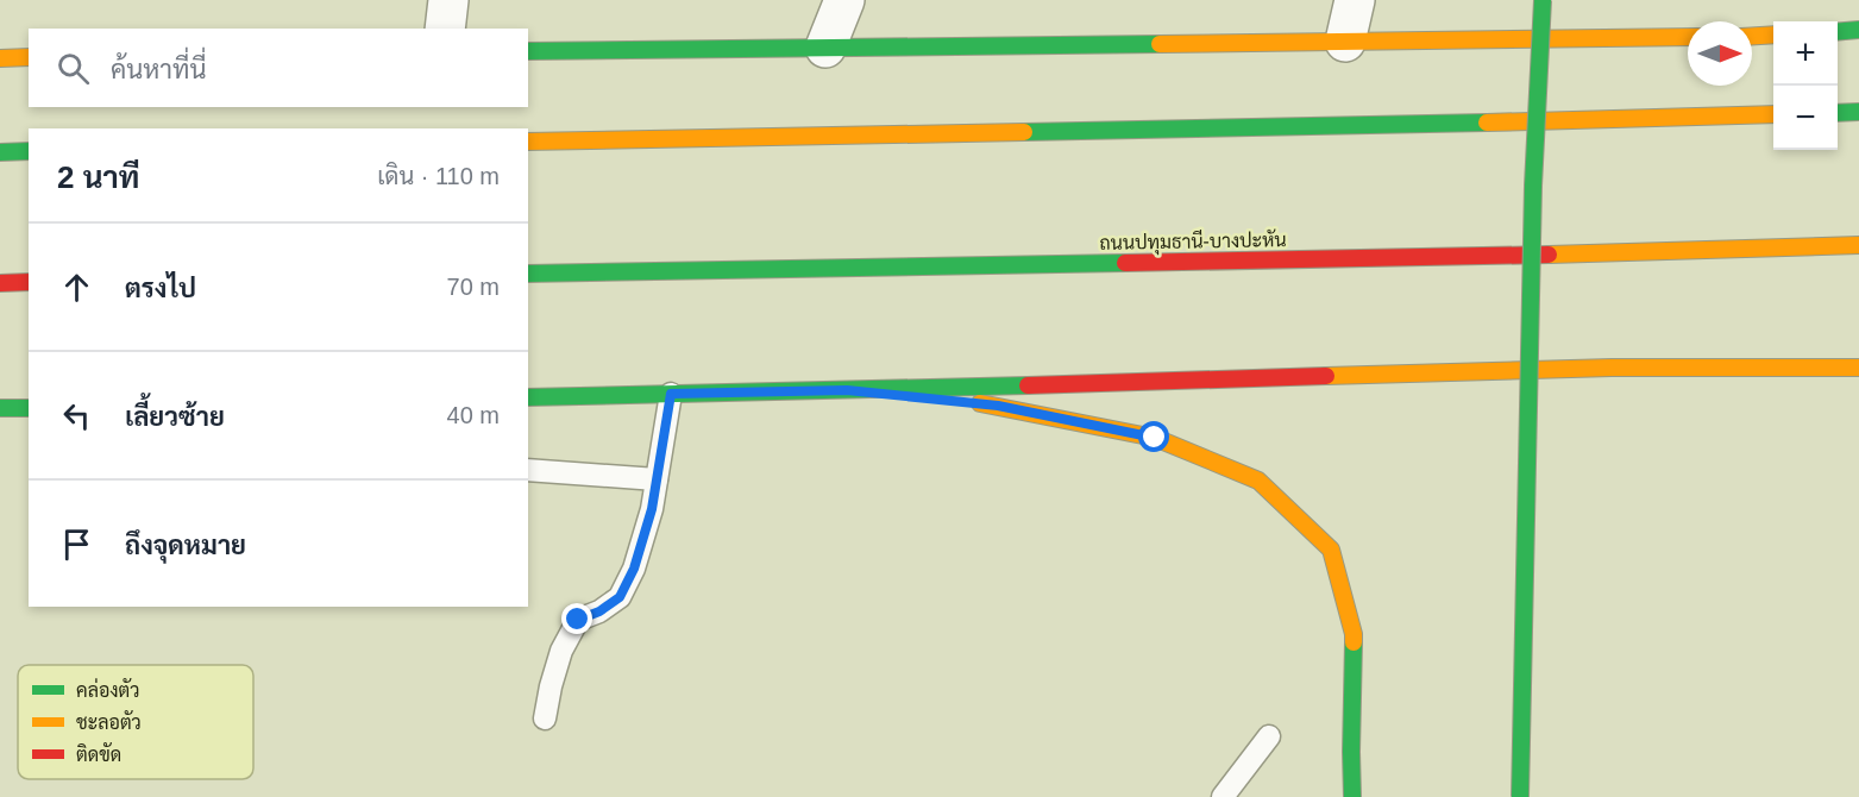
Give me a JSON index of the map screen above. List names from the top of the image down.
{
  "streets": {
    "main road": ["ถนนปทุมธานี-บางปะหัน"]
  },
  "legend": ["คล่องตัว", "ชะลอตัว", "ติดขัด"],
  "north": "right",
  "page": {
    "map_buttons": ["+", "−"],
    "search": "ค้นหาที่นี่",
    "heading": ["2 นาที", "เดิน · 110 m"],
    "list": [
      ["ตรงไป", "70 m"],
      ["เลี้ยวซ้าย", "40 m"],
      "ถึงจุดหมาย"
    ]
  }
}
